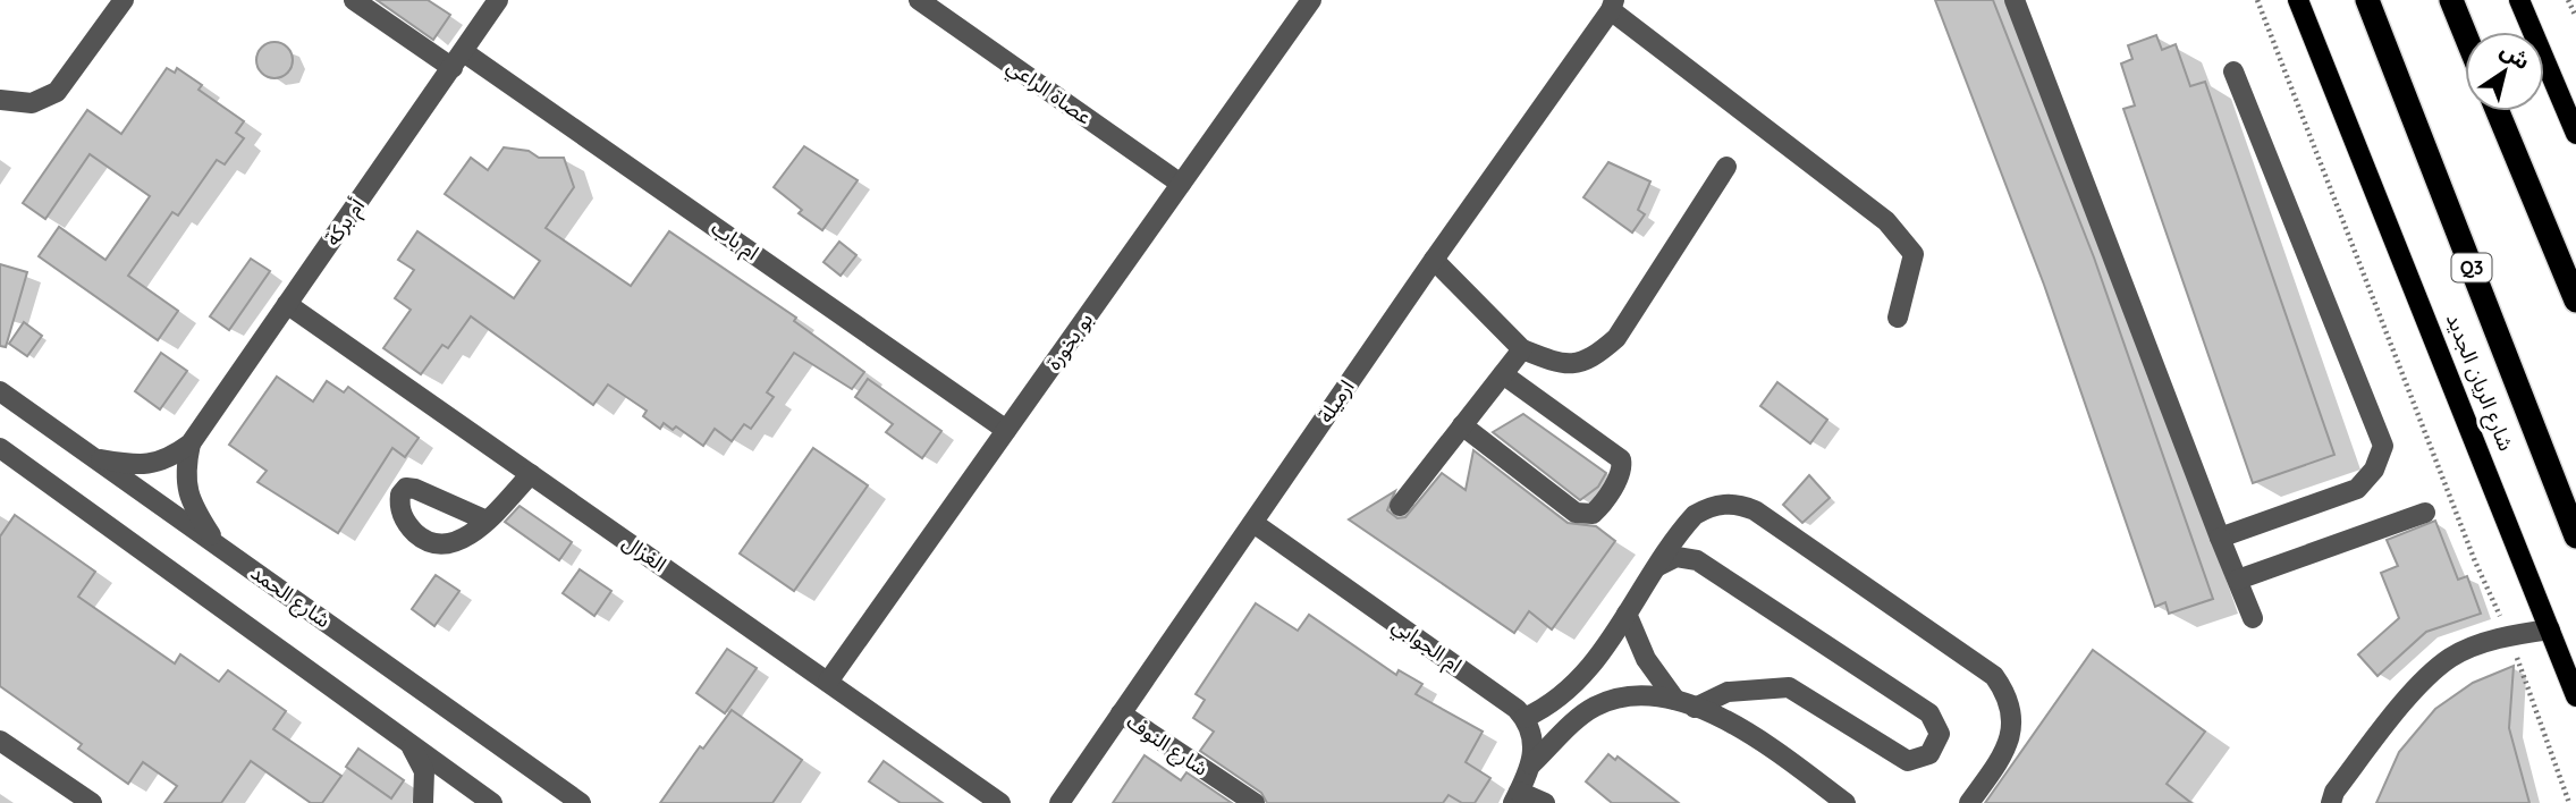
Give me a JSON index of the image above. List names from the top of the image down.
{
  "streets": {
    "highway": ["Q3", "شارع الريان الجديد"],
    "street": [
      "عصاة الراعي",
      "أم بركة",
      "ام باب",
      "بو بخورة",
      "ارميلة",
      "الغزال",
      "شارع الحمد",
      "ام الجوابي",
      "شارع النوف"
    ]
  },
  "crossings": [
    ["عصاة الراعي", "بو بخورة"],
    ["أم بركة", "ام باب"],
    ["أم بركة", "الغزال"],
    ["أم بركة", "شارع الحمد"],
    ["ام باب", "بو بخورة"],
    ["بو بخورة", "الغزال"],
    ["ارميلة", "ام الجوابي"],
    ["ارميلة", "شارع النوف"]
  ],
  "north": "top right"
}
